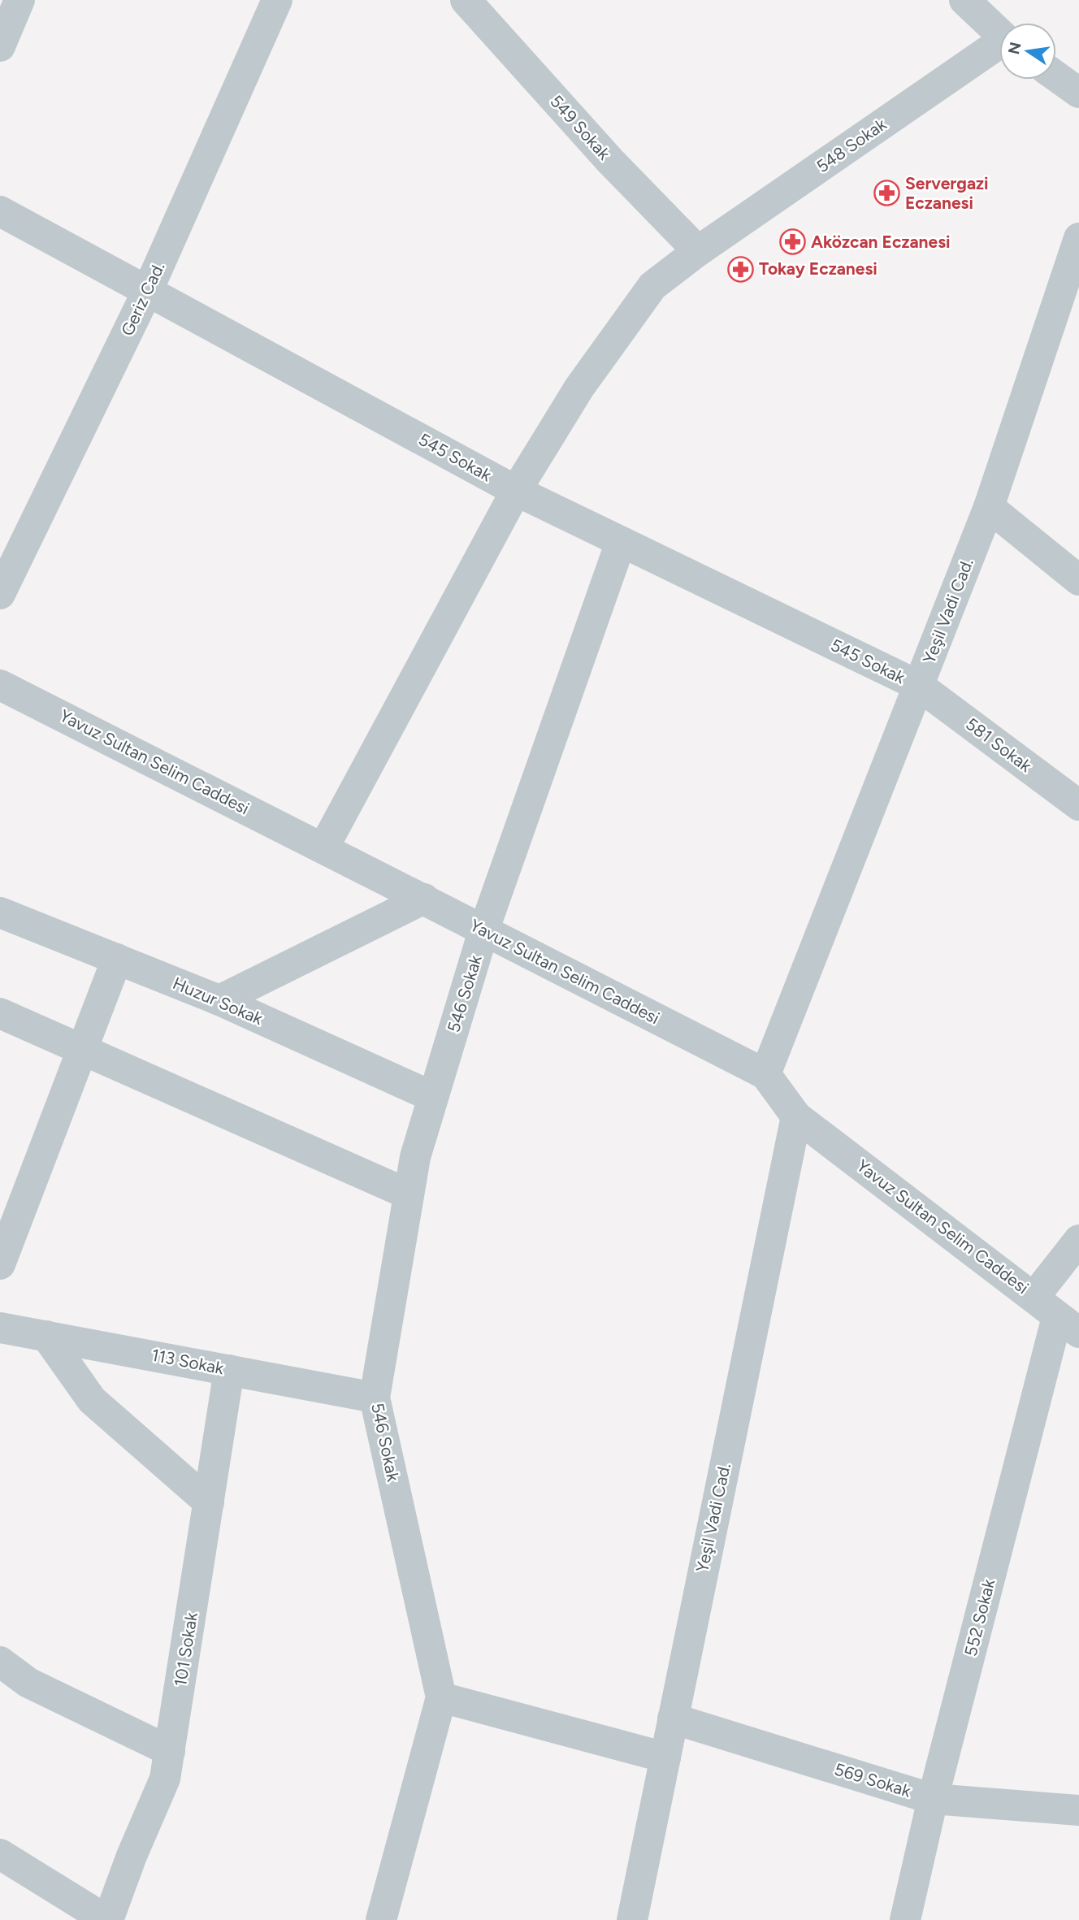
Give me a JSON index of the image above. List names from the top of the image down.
{
  "streets": {
    "street": [
      "549 Sokak",
      "548 Sokak",
      "Geriz Cad.",
      "545 Sokak",
      "Yeşil Vadi Cad.",
      "581 Sokak",
      "Yavuz Sultan Selim Caddesi",
      "546 Sokak",
      "Huzur Sokak",
      "113 Sokak",
      "552 Sokak",
      "101 Sokak",
      "569 Sokak"
    ]
  },
  "crossings": [
    ["549 Sokak", "548 Sokak"],
    ["548 Sokak", "545 Sokak"],
    ["548 Sokak", "Yavuz Sultan Selim Caddesi"],
    ["Geriz Cad.", "545 Sokak"],
    ["545 Sokak", "Yeşil Vadi Cad."],
    ["545 Sokak", "581 Sokak"],
    ["545 Sokak", "546 Sokak"],
    ["Yeşil Vadi Cad.", "581 Sokak"],
    ["Yeşil Vadi Cad.", "Yavuz Sultan Selim Caddesi"],
    ["Yeşil Vadi Cad.", "569 Sokak"],
    ["Yavuz Sultan Selim Caddesi", "546 Sokak"],
    ["Yavuz Sultan Selim Caddesi", "552 Sokak"],
    ["546 Sokak", "Huzur Sokak"],
    ["546 Sokak", "113 Sokak"],
    ["113 Sokak", "101 Sokak"],
    ["552 Sokak", "569 Sokak"]
  ],
  "places": {
    "pharmacy": ["Servergazi Eczanesi", "Aközcan Eczanesi", "Tokay Eczanesi"]
  },
  "north": "left"
}
